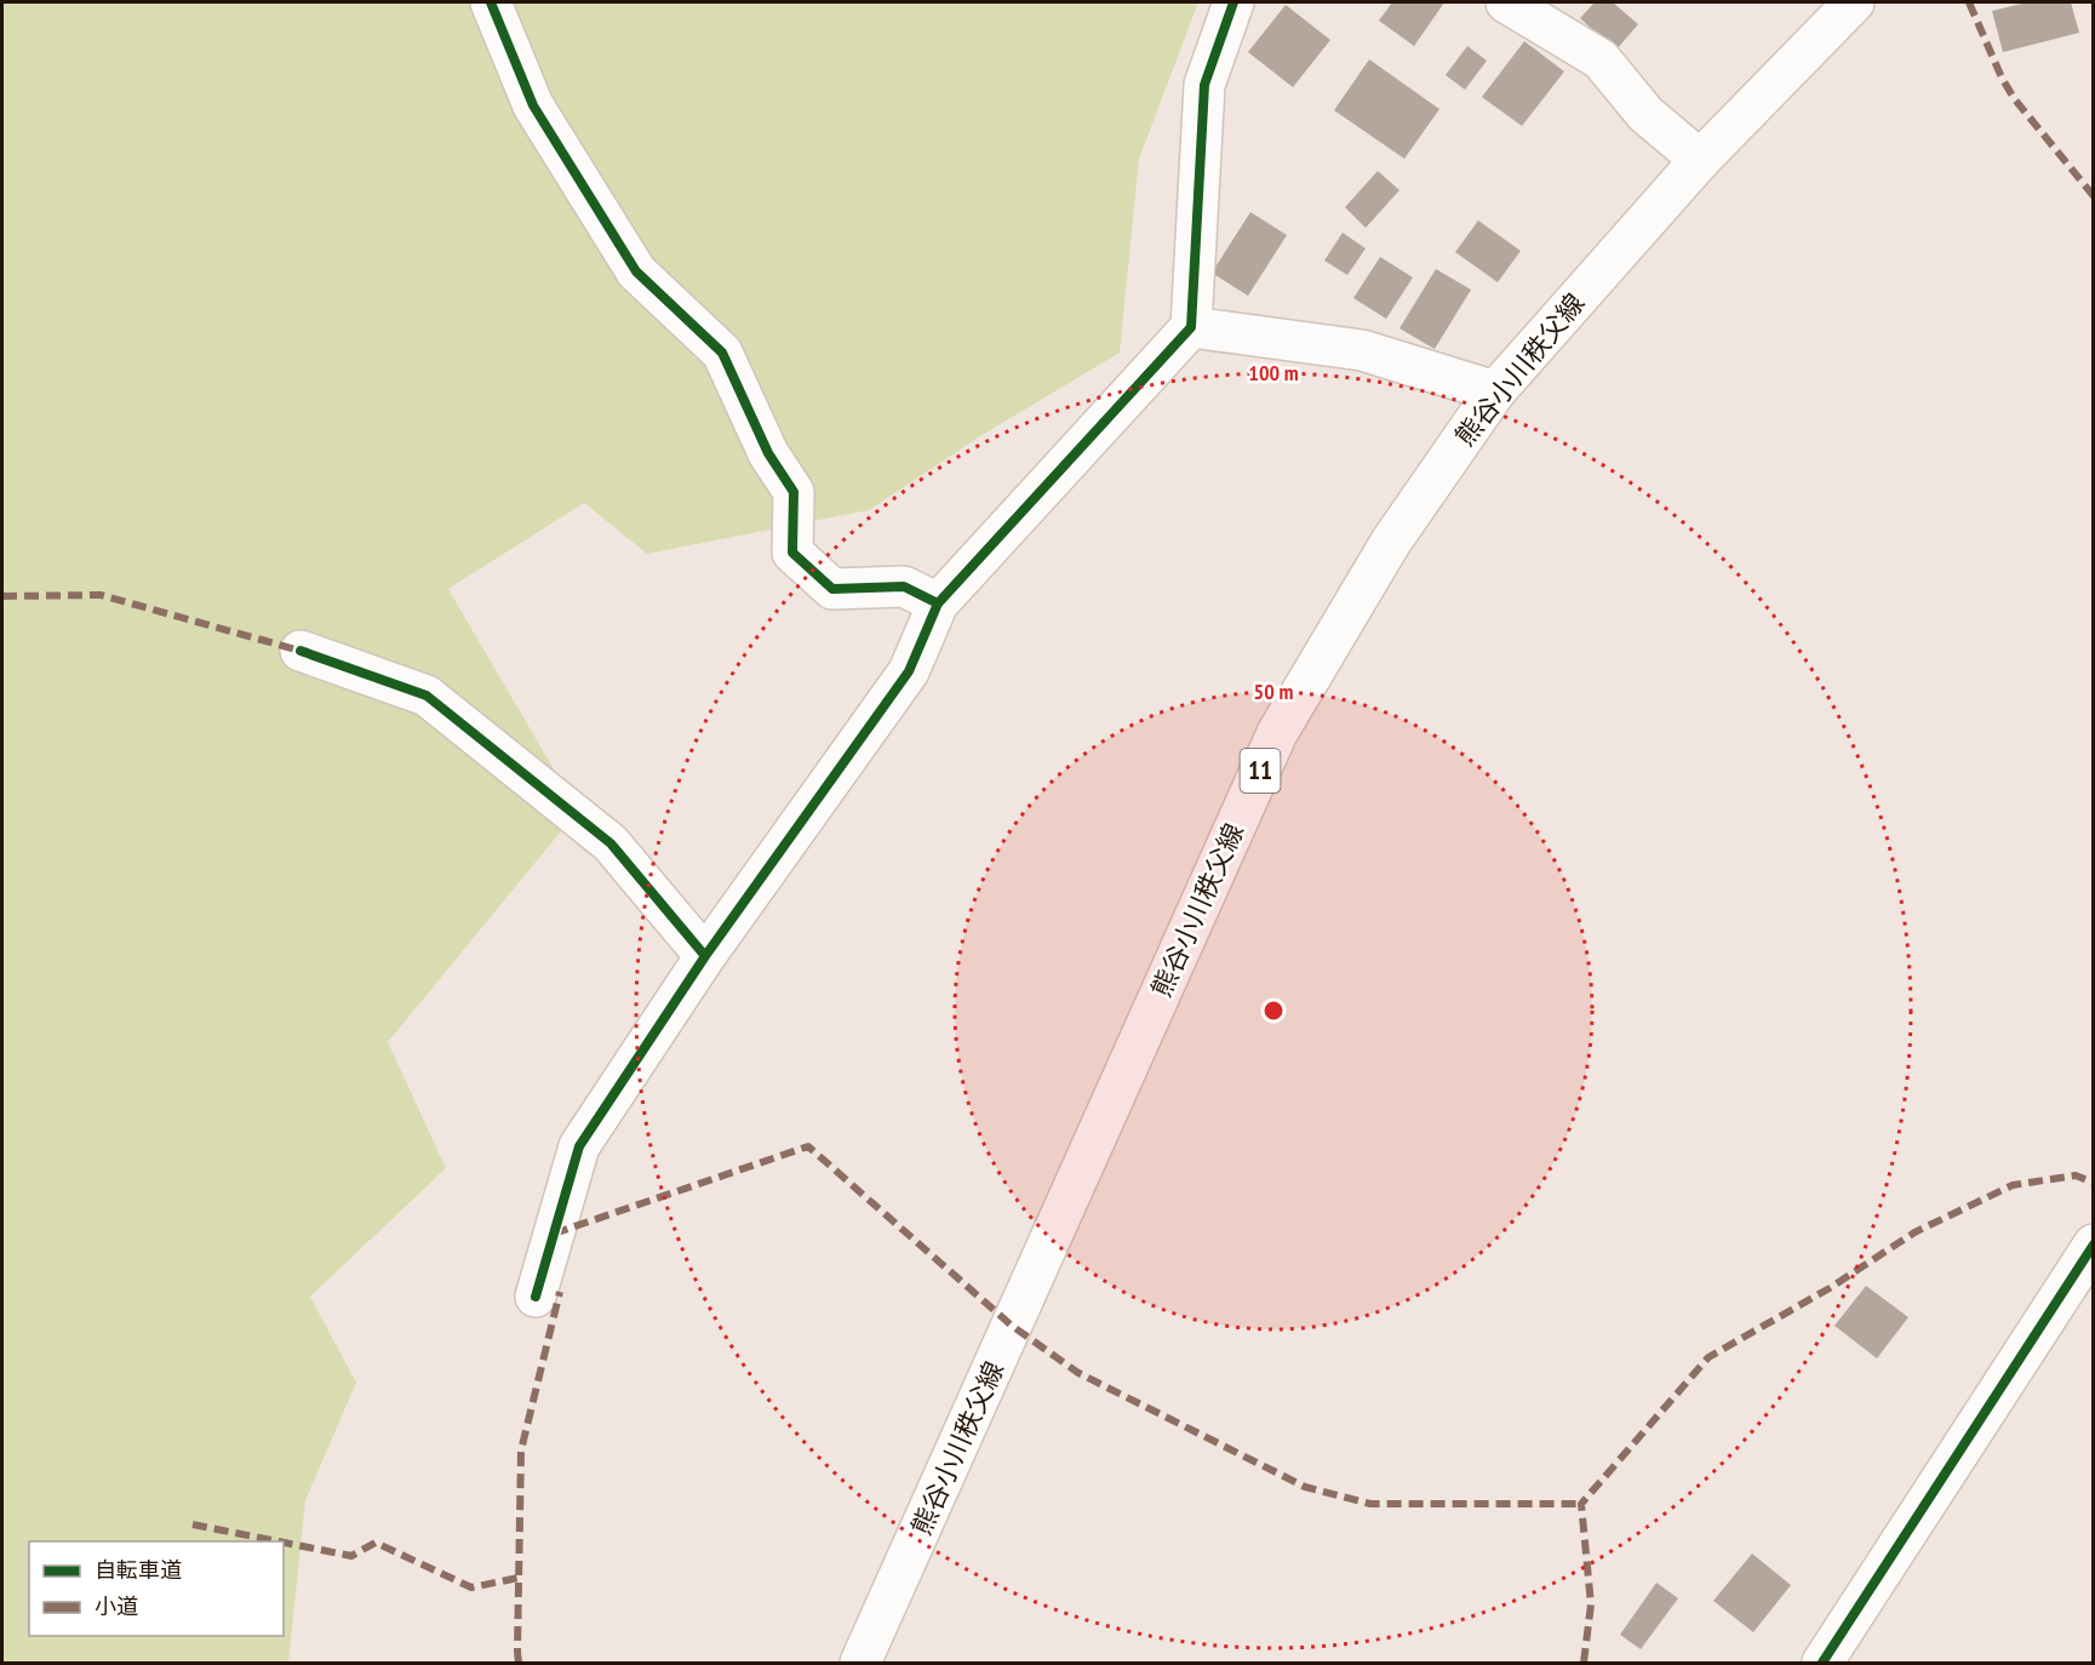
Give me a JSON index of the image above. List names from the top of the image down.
{
  "streets": {
    "street": ["熊谷小川秩父線", "11"]
  },
  "legend": ["自転車道", "小道"],
  "rings": ["100 m", "50 m"]
}
